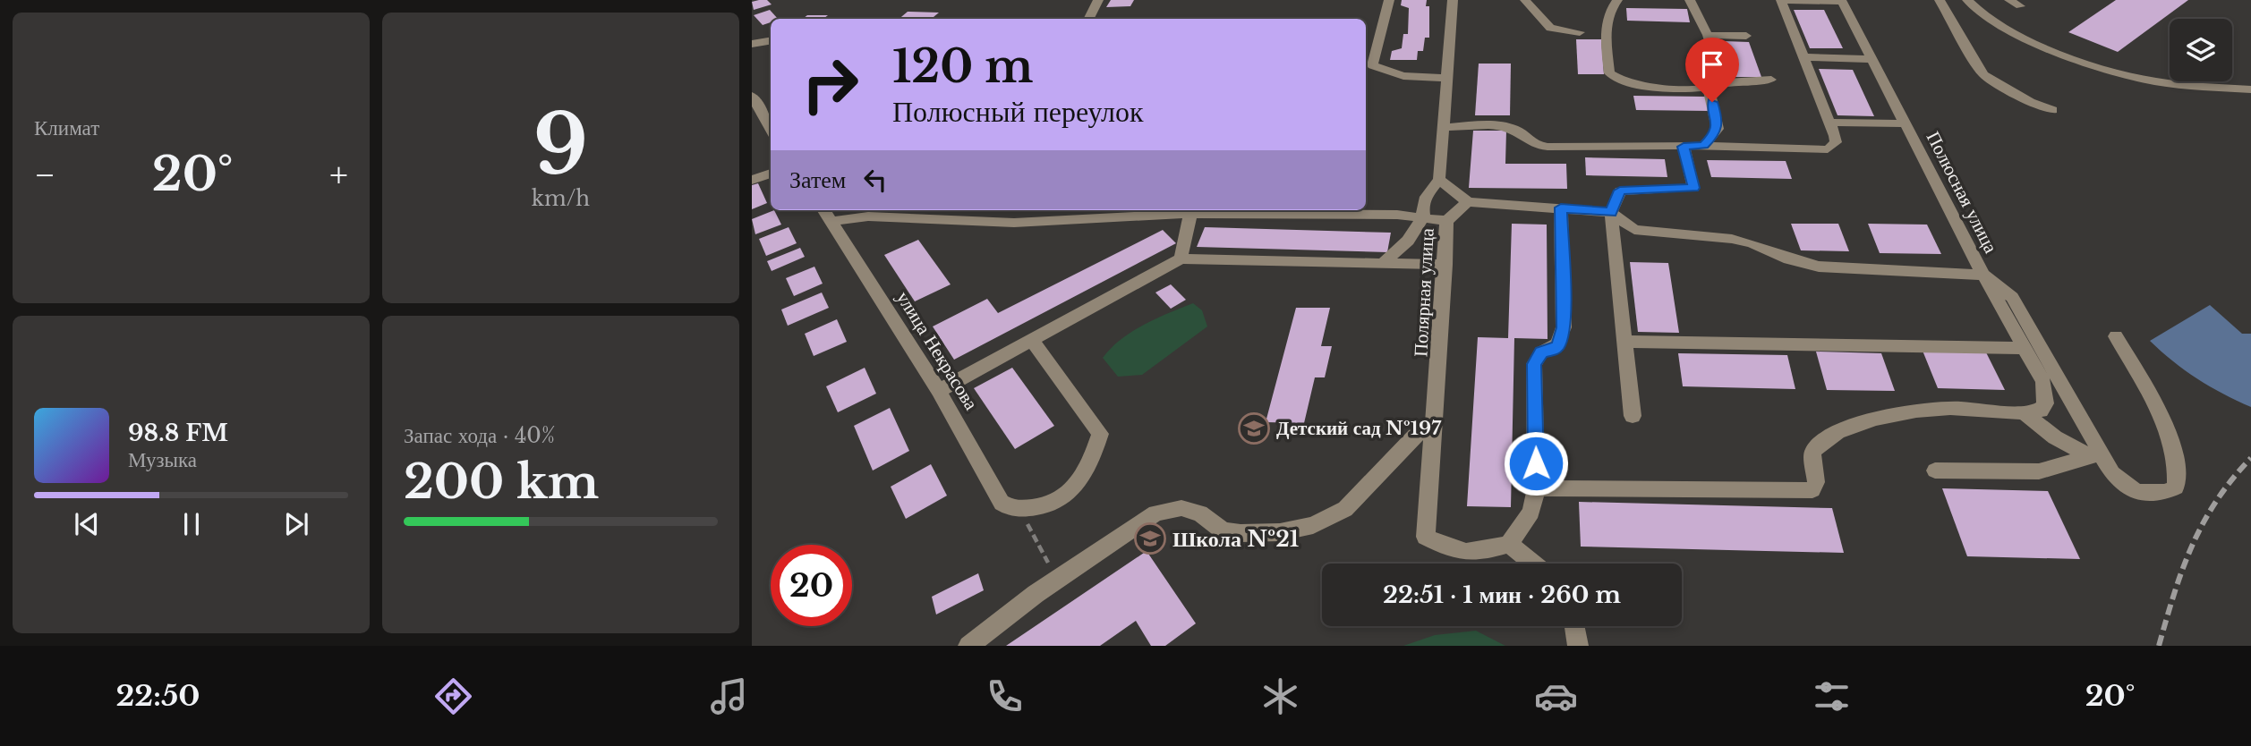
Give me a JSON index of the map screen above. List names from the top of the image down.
{
  "streets": {
    "street": ["Полюсная улица", "Полярная улица", "улица Некрасова"]
  },
  "places": {
    "school or university": ["Детский сад №197", "Школа №21"]
  },
  "page": {
    "tile": [
      "Климат",
      ["9", "km/h"],
      ["Запас хода · 40%", "200 km"]
    ],
    "turn": ["120 m", "Полюсный переулок"],
    "heat": ["−", "20°", "+"],
    "then": "Затем",
    "song": ["98.8 FM", "Музыка"],
    "limit": "20",
    "trip": "22:51 · 1 мин · 260 m",
    "tabs": ["22:50", "20°"]
  }
}
